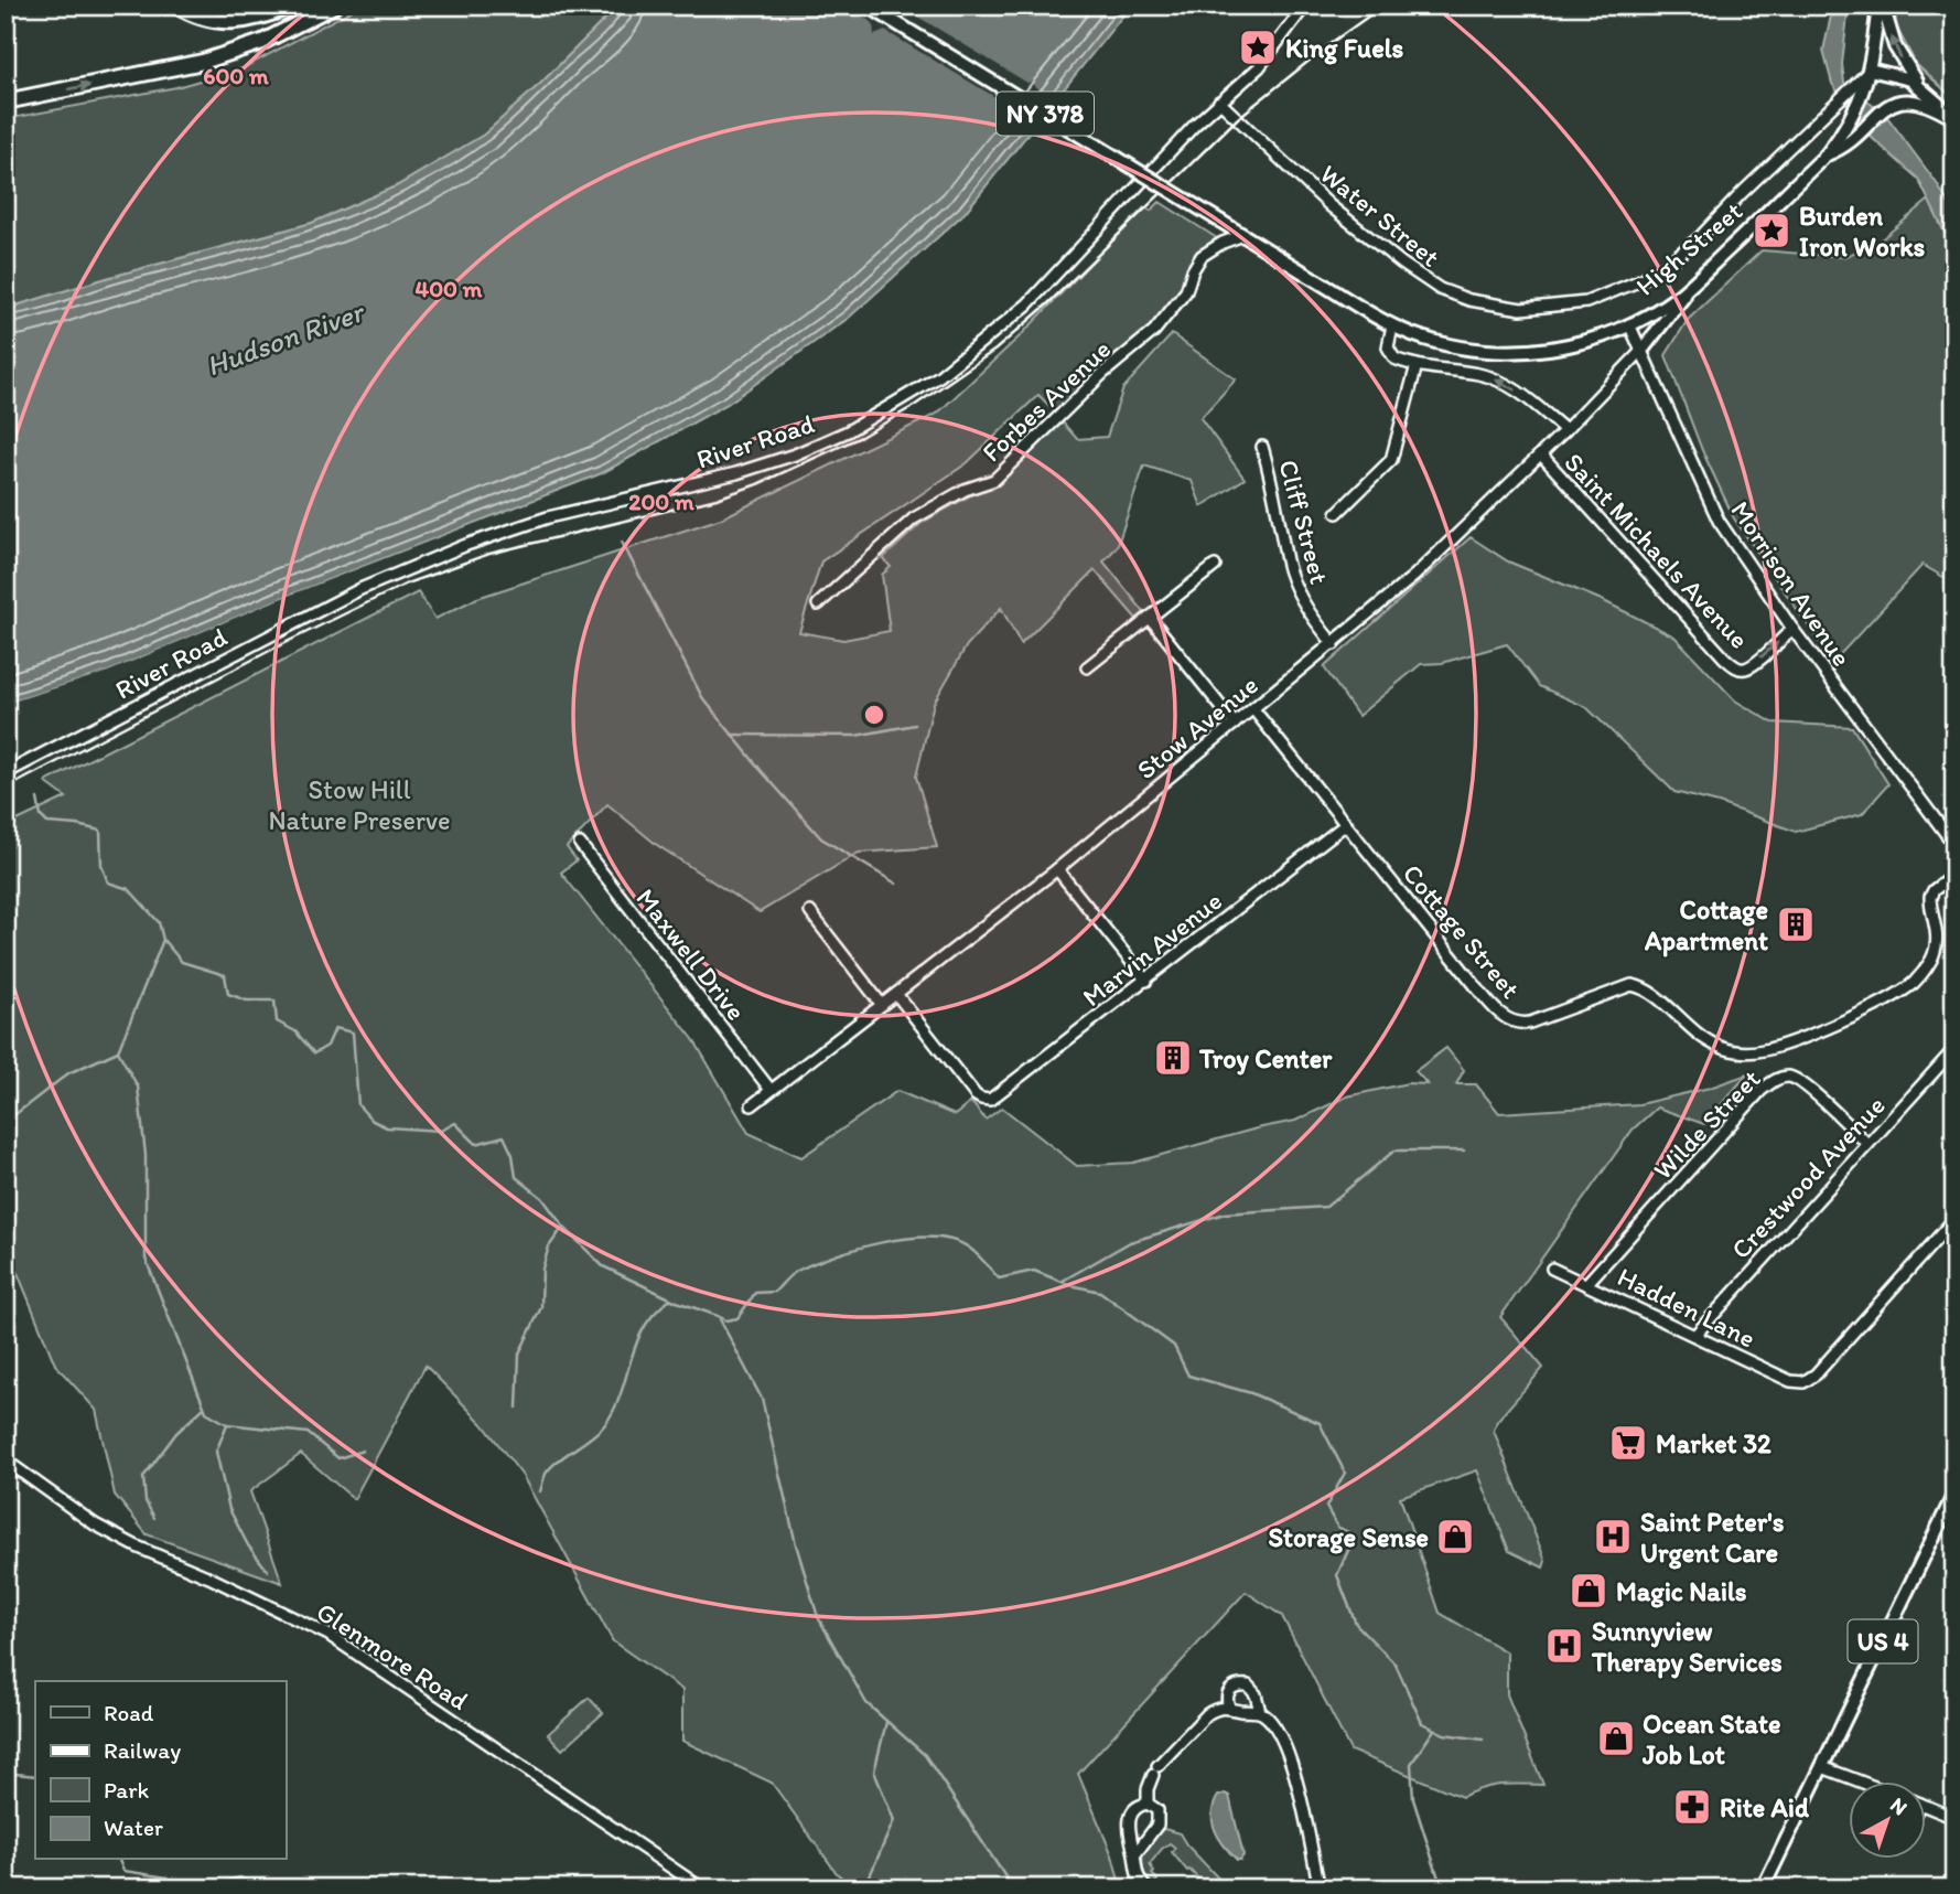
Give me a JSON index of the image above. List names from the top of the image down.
{
  "streets": {
    "main road": ["NY 378", "High Street", "US 4"],
    "street": [
      "Water Street",
      "Forbes Avenue",
      "River Road",
      "Cliff Street",
      "Saint Michaels Avenue",
      "Morrison Avenue",
      "Stow Avenue",
      "Cottage Street",
      "Marvin Avenue",
      "Maxwell Drive",
      "Wilde Street",
      "Crestwood Avenue",
      "Hadden Lane",
      "Glenmore Road"
    ]
  },
  "crossings": [
    ["Water Street", "River Road"],
    ["High Street", "Forbes Avenue"],
    ["High Street", "Morrison Avenue"],
    ["Cliff Street", "Stow Avenue"],
    ["Saint Michaels Avenue", "Morrison Avenue"],
    ["Saint Michaels Avenue", "Stow Avenue"],
    ["Morrison Avenue", "Stow Avenue"],
    ["Stow Avenue", "Cottage Street"],
    ["Stow Avenue", "Marvin Avenue"],
    ["Stow Avenue", "Maxwell Drive"],
    ["Cottage Street", "Marvin Avenue"],
    ["Wilde Street", "Crestwood Avenue"],
    ["Wilde Street", "Hadden Lane"],
    ["Crestwood Avenue", "Hadden Lane"]
  ],
  "one_way": ["Saint Michaels Avenue"],
  "water": ["Hudson River"],
  "parks": ["Stow Hill Nature Preserve"],
  "places": {
    "place": ["King Fuels", "Burden Iron Works"],
    "building": ["Cottage Apartment", "Troy Center"],
    "supermarket": ["Market 32"],
    "shop": ["Storage Sense", "Magic Nails", "Ocean State Job Lot"],
    "hospital": ["Saint Peter's Urgent Care", "Sunnyview Therapy Services"],
    "pharmacy": ["Rite Aid"]
  },
  "legend": [
    "Road",
    "Railway",
    "Park",
    "Water"
  ],
  "north": "top right",
  "rings": ["600 m", "400 m", "200 m"]
}
